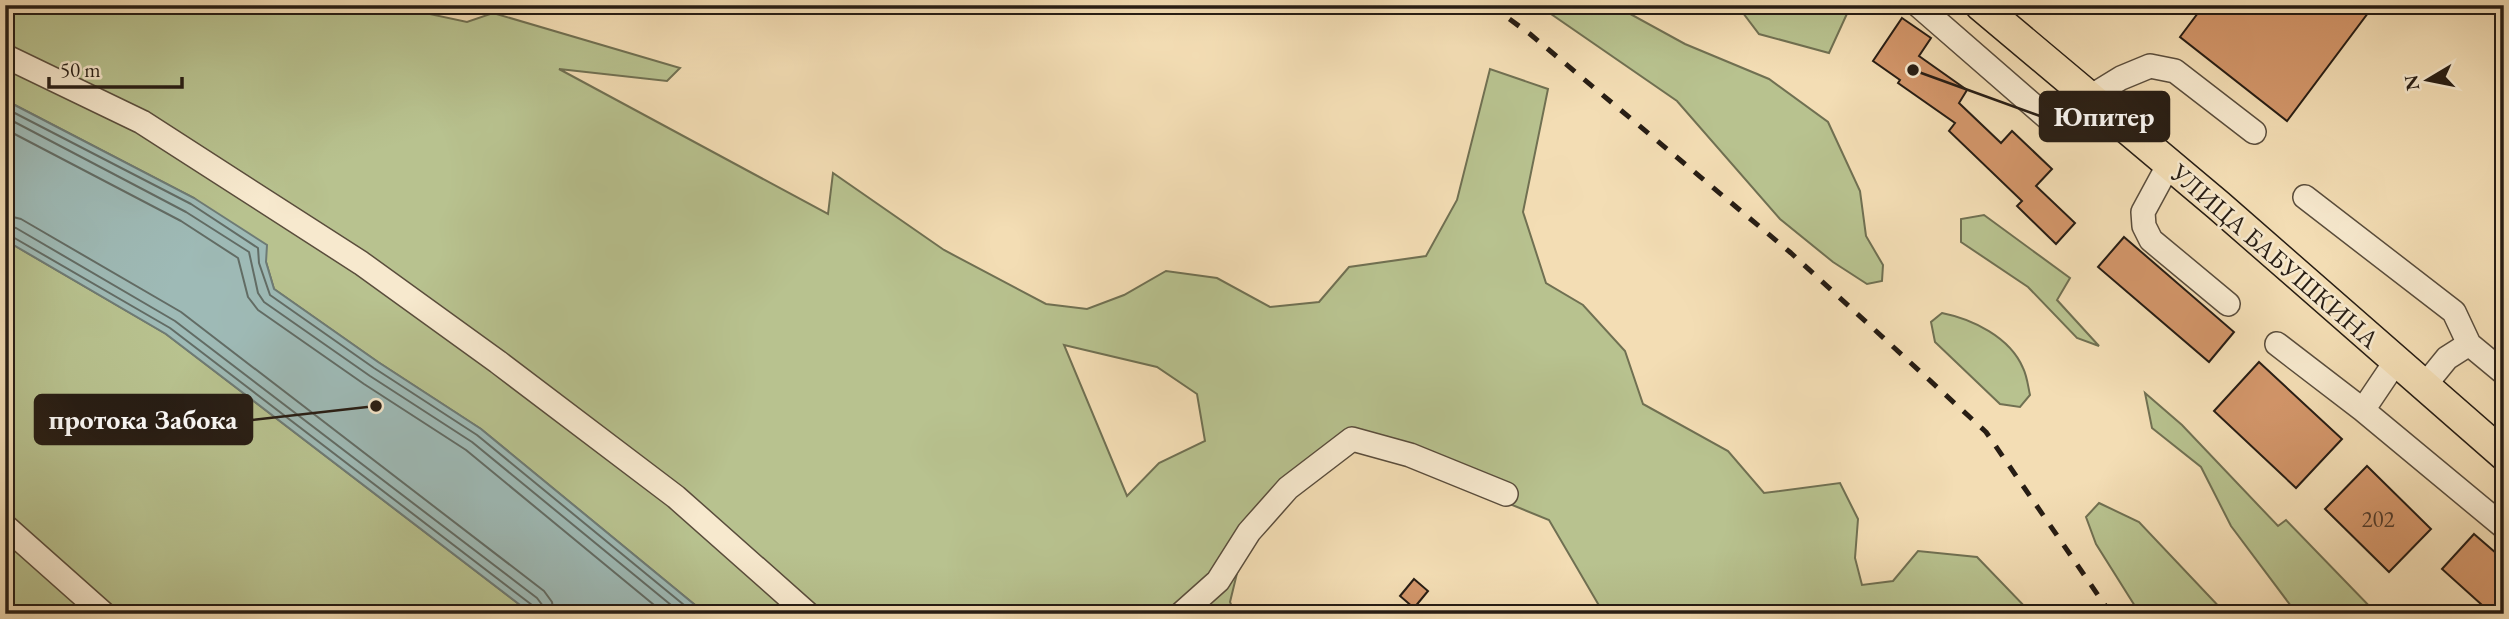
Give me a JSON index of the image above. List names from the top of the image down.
{
  "streets": {
    "main road": ["УЛИЦА БАБУШКИНА"]
  },
  "places": ["Юпитер", "протока Забока"],
  "house_numbers": ["202"],
  "scale_bar": "50 m",
  "north": "left"
}
